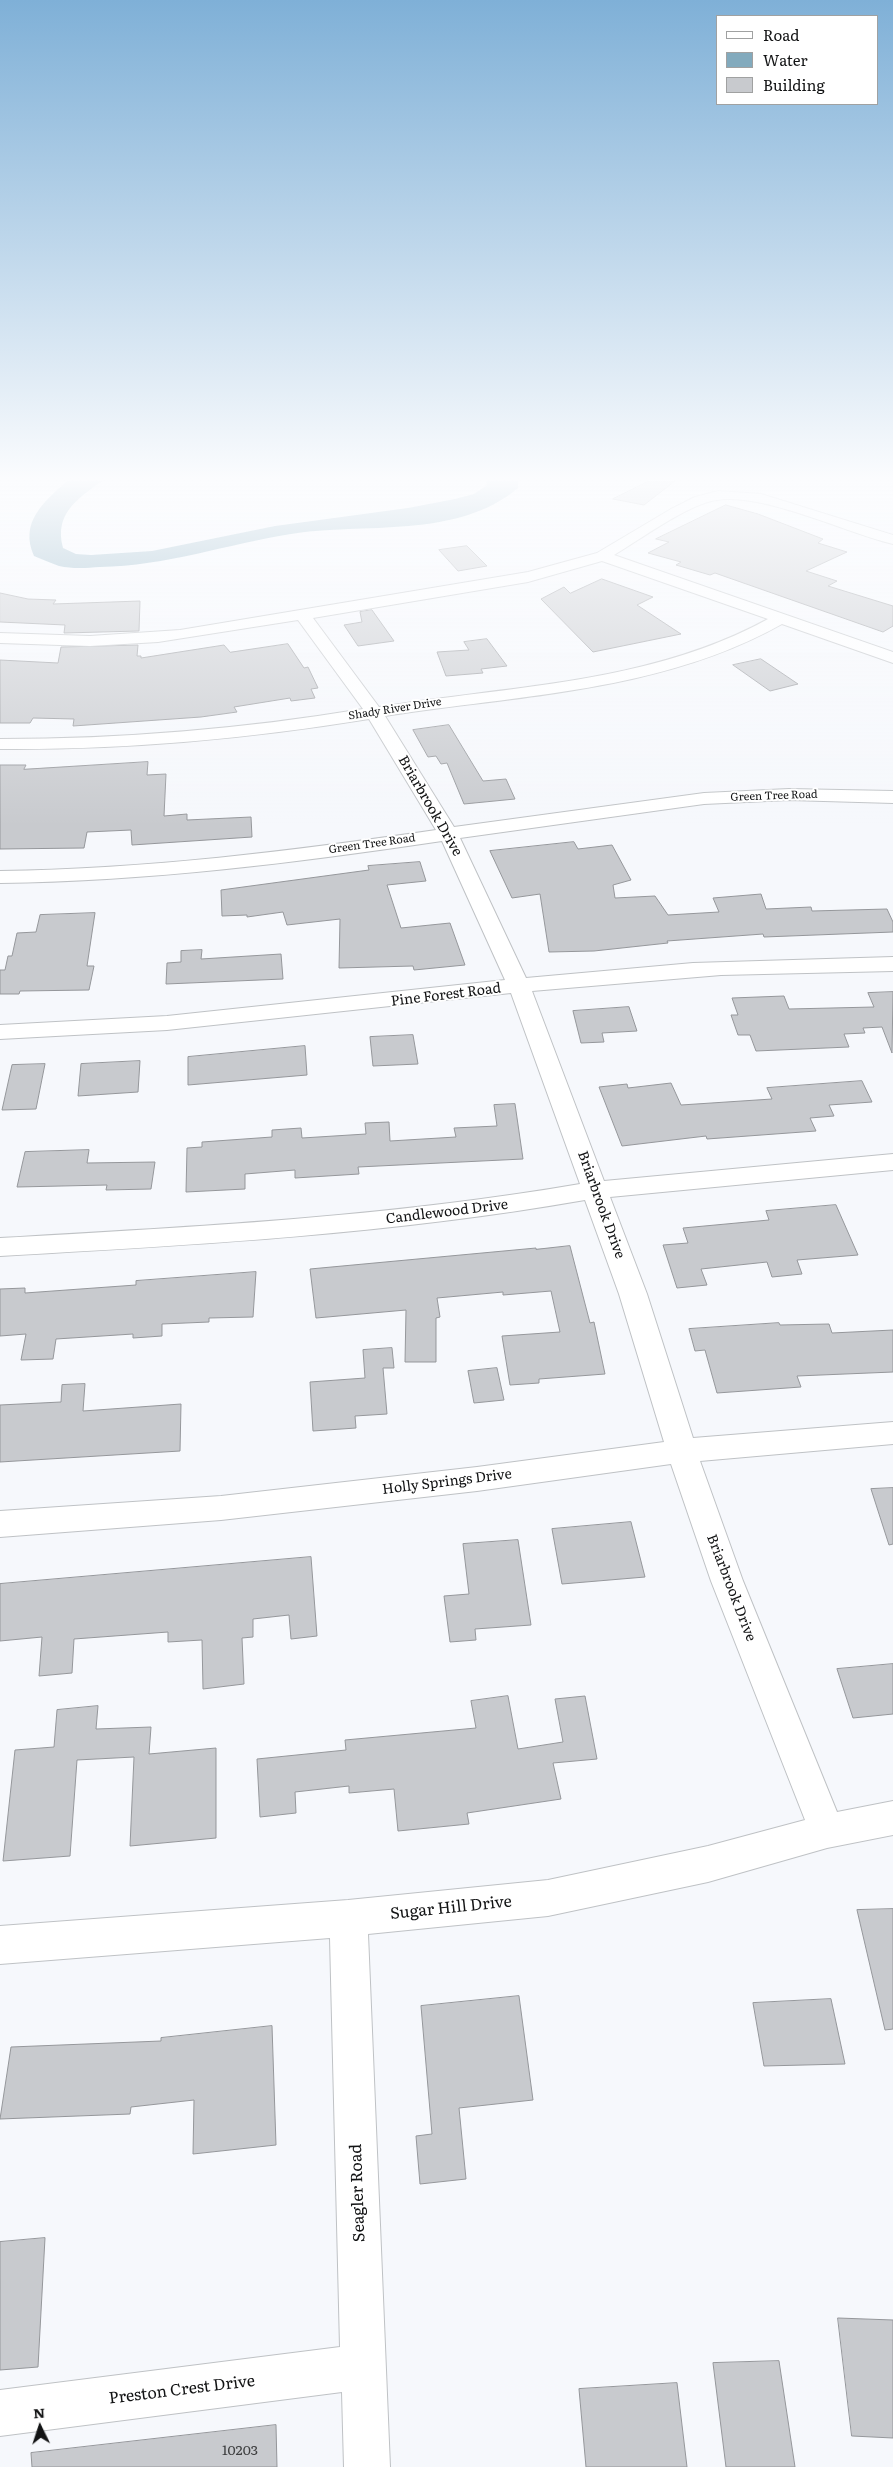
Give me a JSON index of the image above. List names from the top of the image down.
{
  "streets": {
    "street": [
      "Shady River Drive",
      "Green Tree Road",
      "Briarbrook Drive",
      "Pine Forest Road",
      "Candlewood Drive",
      "Holly Springs Drive",
      "Sugar Hill Drive",
      "Seagler Road",
      "Preston Crest Drive"
    ]
  },
  "crossings": [
    ["Shady River Drive", "Briarbrook Drive"],
    ["Green Tree Road", "Briarbrook Drive"],
    ["Briarbrook Drive", "Pine Forest Road"],
    ["Briarbrook Drive", "Candlewood Drive"],
    ["Briarbrook Drive", "Holly Springs Drive"],
    ["Briarbrook Drive", "Sugar Hill Drive"],
    ["Sugar Hill Drive", "Seagler Road"],
    ["Seagler Road", "Preston Crest Drive"]
  ],
  "house_numbers": ["10203"],
  "legend": ["Road", "Water", "Building"],
  "north": "top"
}
